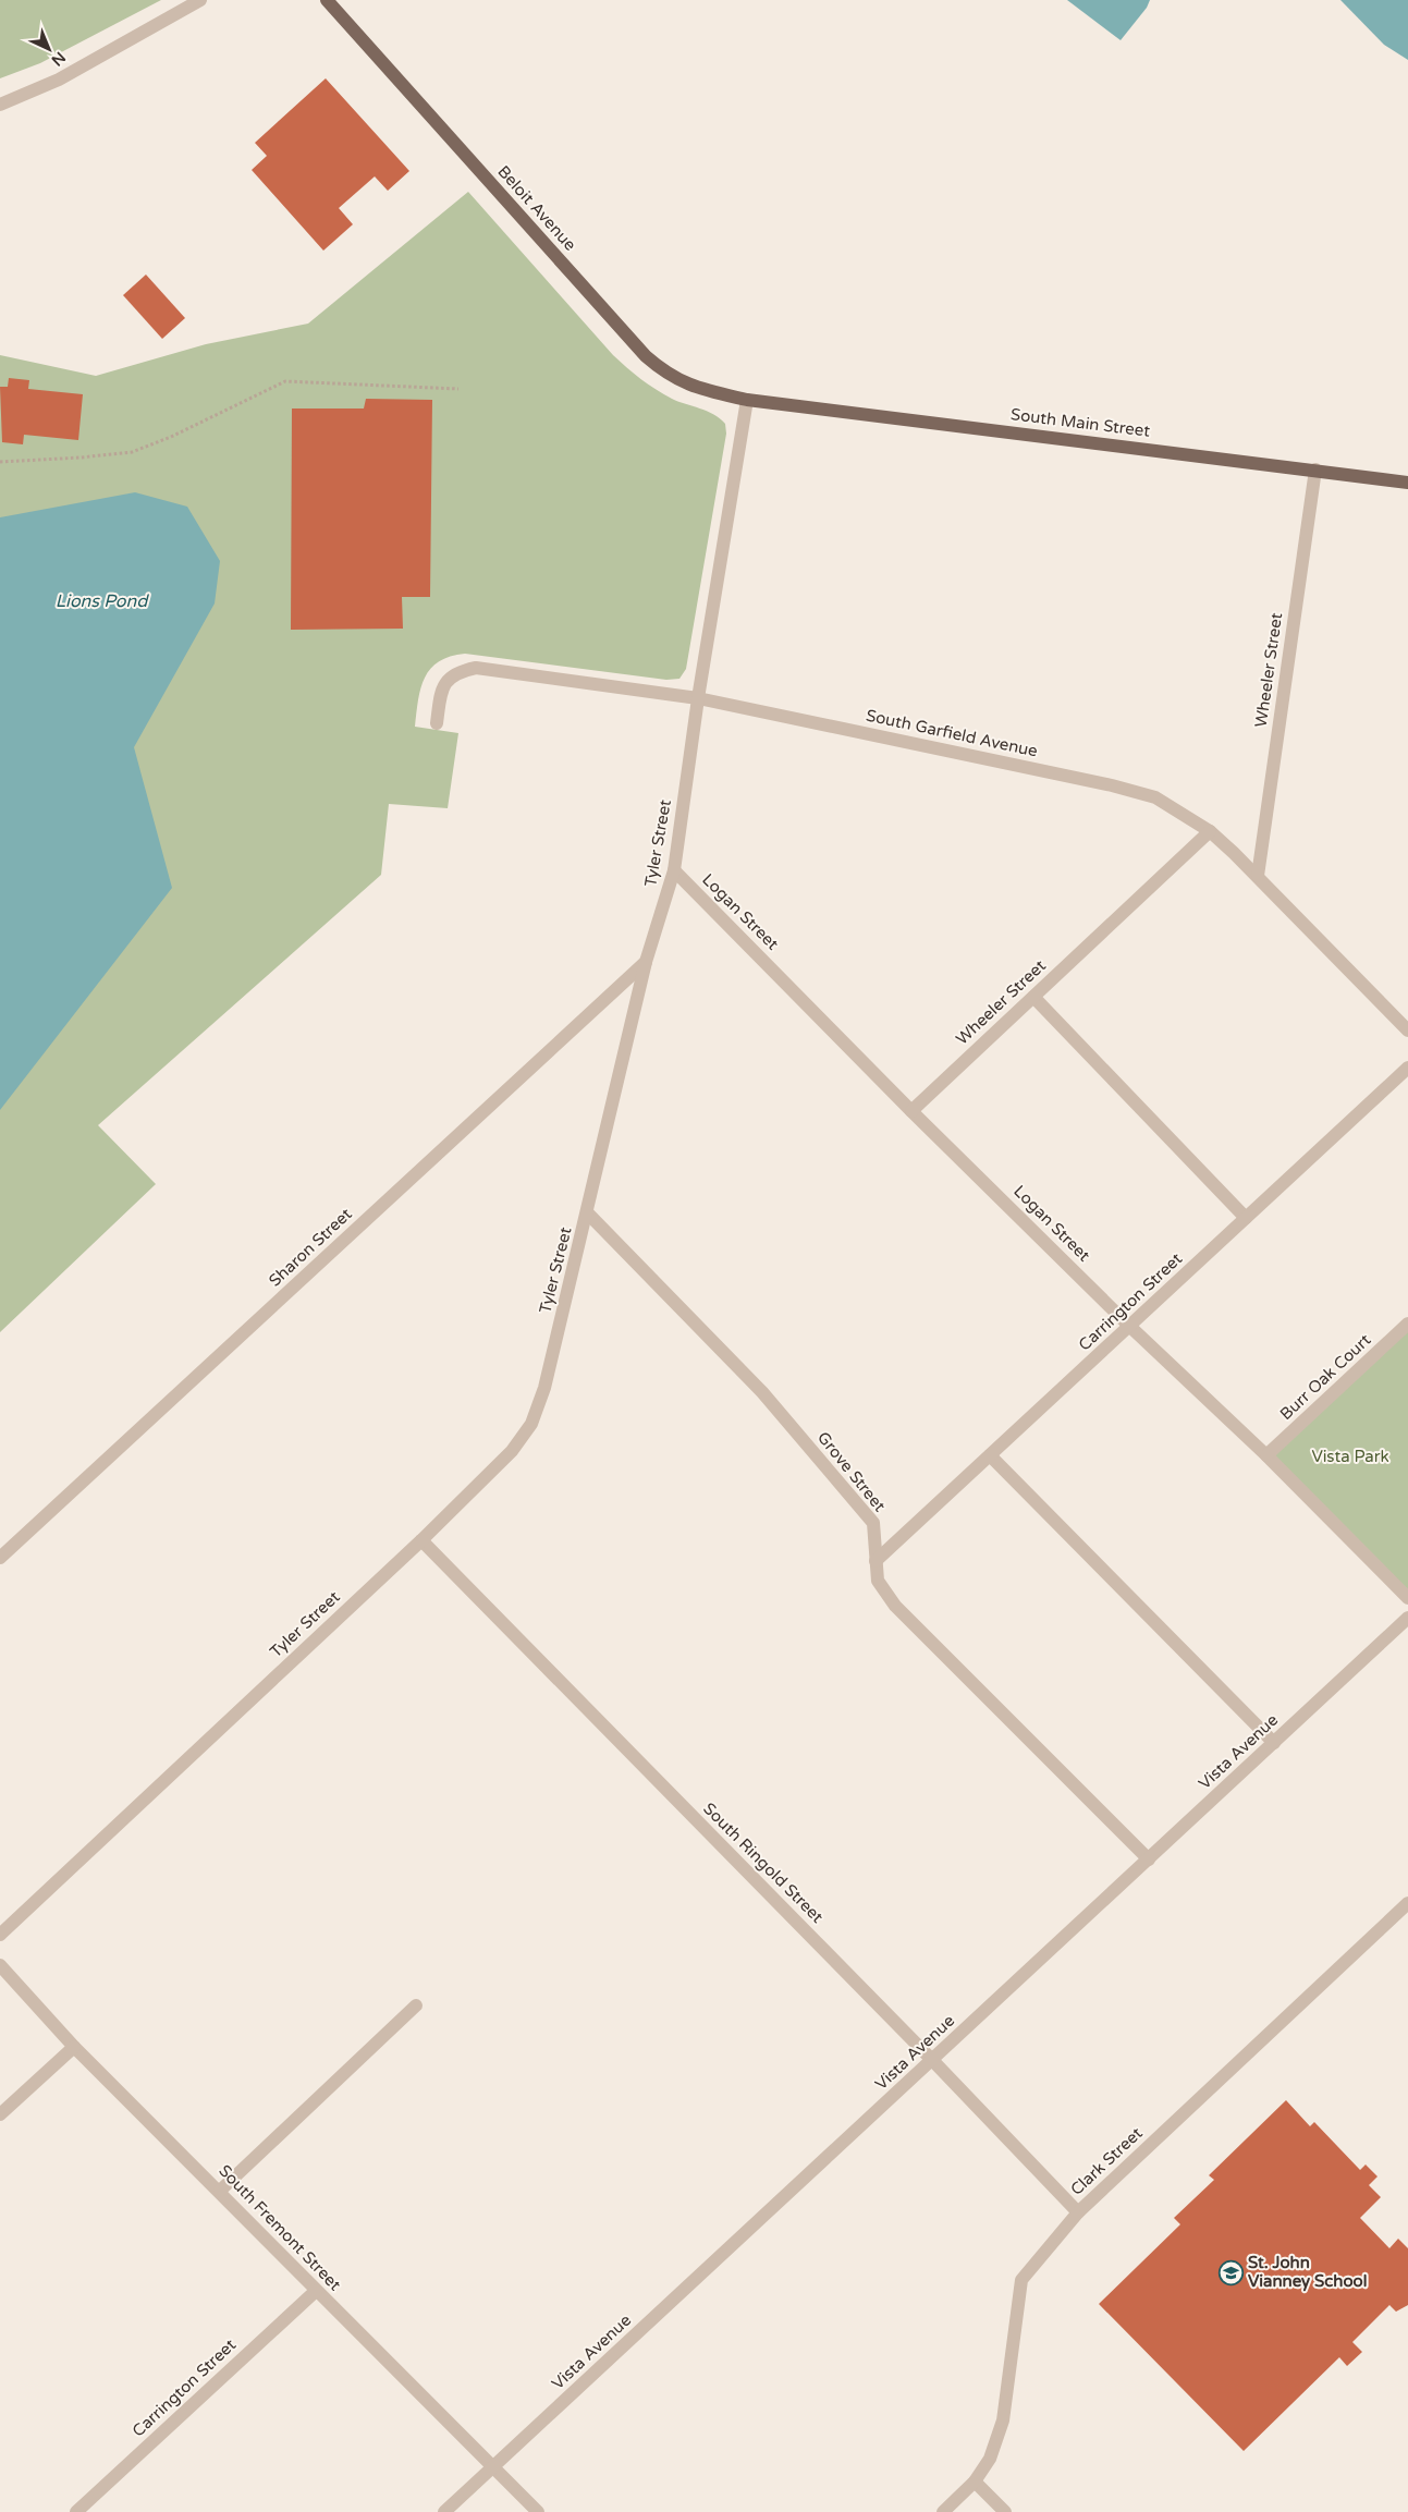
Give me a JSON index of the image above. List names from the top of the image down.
{
  "streets": {
    "main road": ["Beloit Avenue", "South Main Street"],
    "street": [
      "Wheeler Street",
      "South Garfield Avenue",
      "Tyler Street",
      "Logan Street",
      "Sharon Street",
      "Carrington Street",
      "Burr Oak Court",
      "Grove Street",
      "Vista Avenue",
      "South Ringold Street",
      "Clark Street",
      "South Fremont Street"
    ]
  },
  "crossings": [
    ["Beloit Avenue", "South Main Street"],
    ["Beloit Avenue", "Tyler Street"],
    ["South Main Street", "Wheeler Street"],
    ["South Main Street", "Tyler Street"],
    ["Wheeler Street", "South Garfield Avenue"],
    ["Wheeler Street", "Logan Street"],
    ["South Garfield Avenue", "Tyler Street"],
    ["Tyler Street", "Logan Street"],
    ["Tyler Street", "Sharon Street"],
    ["Tyler Street", "Grove Street"],
    ["Tyler Street", "South Ringold Street"],
    ["Logan Street", "Carrington Street"],
    ["Logan Street", "Burr Oak Court"],
    ["Carrington Street", "Grove Street"],
    ["Carrington Street", "South Fremont Street"],
    ["Grove Street", "Vista Avenue"],
    ["Vista Avenue", "South Ringold Street"],
    ["Vista Avenue", "South Fremont Street"],
    ["South Ringold Street", "Clark Street"]
  ],
  "water": ["Lions Pond"],
  "parks": ["Vista Park"],
  "places": {
    "school or university": ["St. John Vianney School"]
  },
  "north": "bottom right"
}
